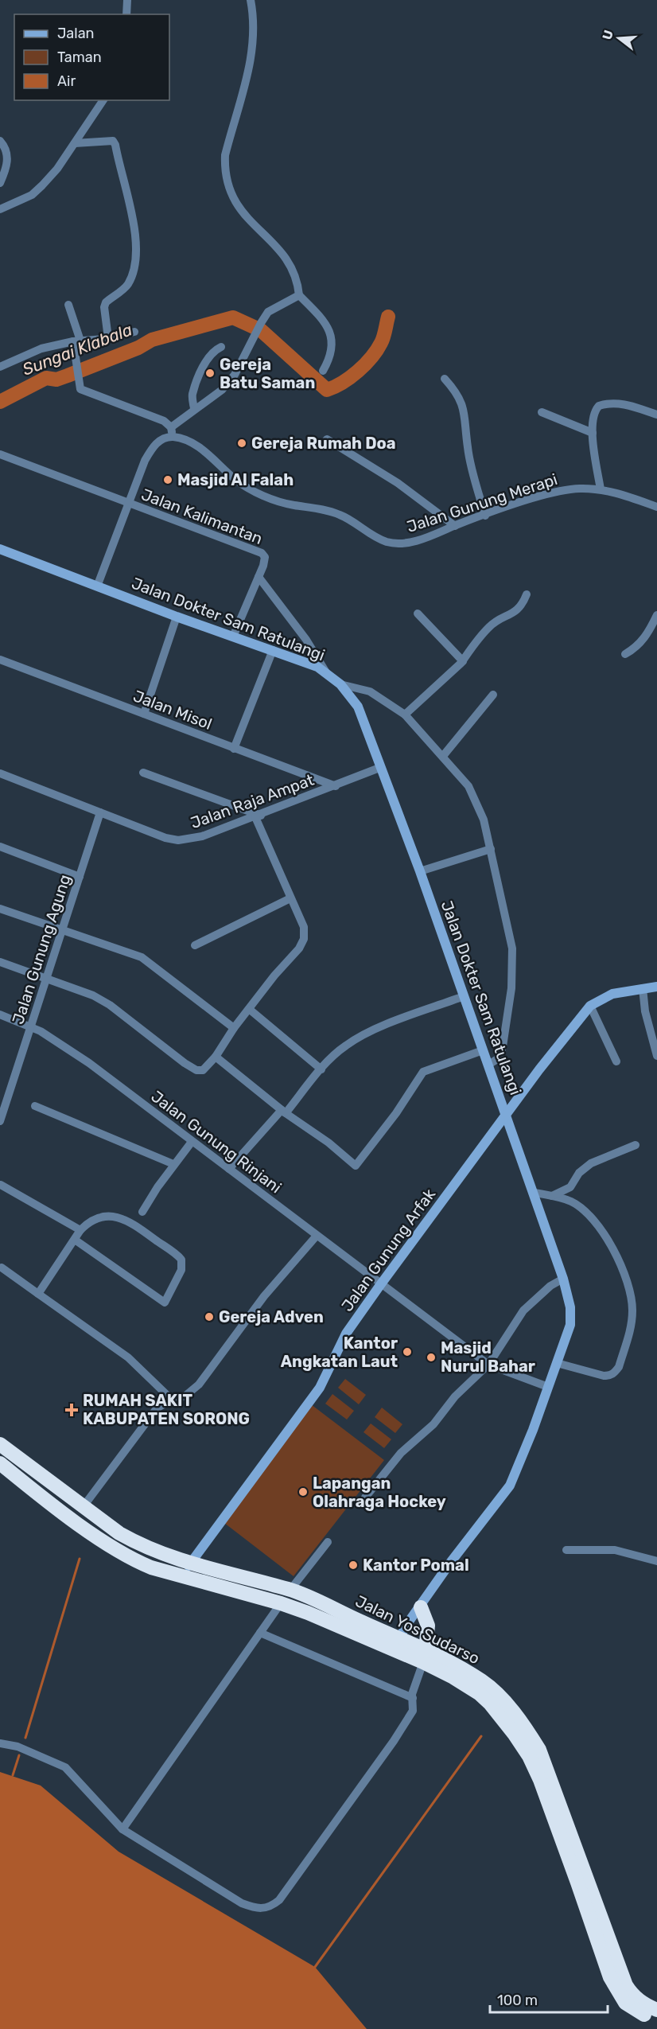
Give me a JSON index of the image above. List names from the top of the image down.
{
  "streets": {
    "highway": ["Jalan Yos Sudarso"],
    "street": [
      "Jalan Gunung Merapi",
      "Jalan Kalimantan",
      "Jalan Dokter Sam Ratulangi",
      "Jalan Misol",
      "Jalan Raja Ampat",
      "Jalan Gunung Agung",
      "Jalan Gunung Rinjani",
      "Jalan Gunung Arfak"
    ]
  },
  "crossings": [
    ["Jalan Dokter Sam Ratulangi", "Jalan Raja Ampat"],
    ["Jalan Dokter Sam Ratulangi", "Jalan Gunung Rinjani"],
    ["Jalan Dokter Sam Ratulangi", "Jalan Gunung Arfak"],
    ["Jalan Dokter Sam Ratulangi", "Jalan Yos Sudarso"],
    ["Jalan Misol", "Jalan Raja Ampat"],
    ["Jalan Raja Ampat", "Jalan Gunung Agung"],
    ["Jalan Gunung Agung", "Jalan Gunung Rinjani"],
    ["Jalan Gunung Rinjani", "Jalan Gunung Arfak"],
    ["Jalan Gunung Arfak", "Jalan Yos Sudarso"]
  ],
  "water": ["Sungai Klabala"],
  "places": {
    "other": [
      "Gereja Batu Saman",
      "Gereja Rumah Doa",
      "Masjid Al Falah",
      "Gereja Adven",
      "Kantor Angkatan Laut",
      "Masjid Nurul Bahar",
      "Lapangan Olahraga Hockey",
      "Kantor Pomal"
    ],
    "health": ["RUMAH SAKIT KABUPATEN SORONG"]
  },
  "legend": ["Jalan", "Taman", "Air"],
  "scale_bar": "100 m",
  "north": "left"
}
